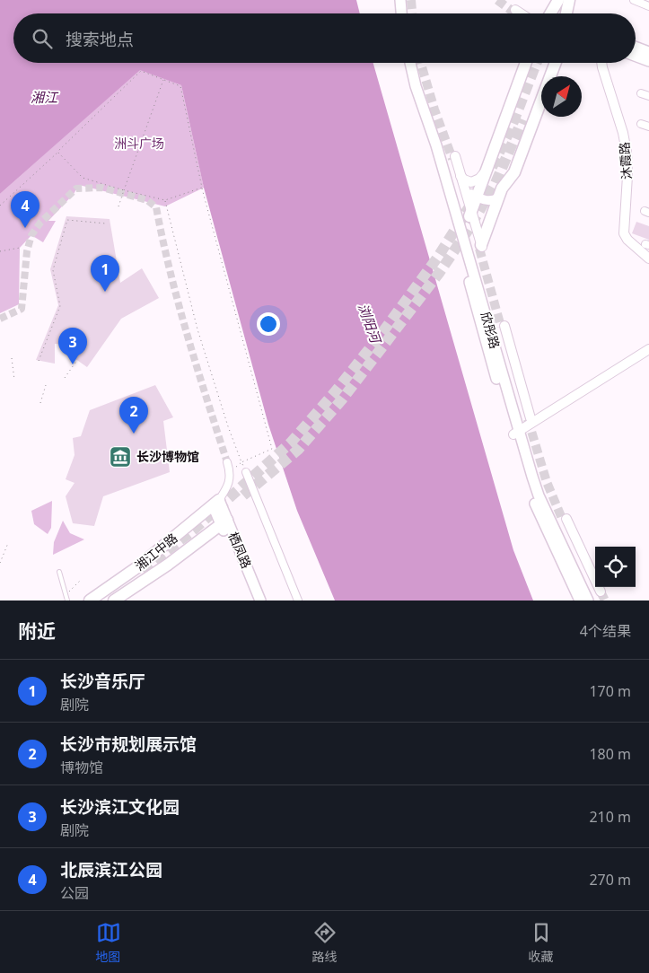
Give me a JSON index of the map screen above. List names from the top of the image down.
{
  "streets": {
    "main road": ["欣彤路", "栖凤路", "湘江中路"],
    "street": ["沐霞路"]
  },
  "crossings": [
    ["栖凤路", "湘江中路"]
  ],
  "water": ["湘江", "浏阳河"],
  "parks": ["洲斗广场"],
  "places": {
    "museum": ["长沙博物馆"]
  },
  "north": "top right",
  "page": {
    "search": "搜索地点",
    "pins": [
      "4",
      "1",
      "3",
      "2"
    ],
    "heading": ["附近", "4个结果"],
    "list": [
      {
        "mark": "1",
        "name": "长沙音乐厅",
        "note": "剧院",
        "value": "170 m"
      },
      {
        "mark": "2",
        "name": "长沙市规划展示馆",
        "note": "博物馆",
        "value": "180 m"
      },
      {
        "mark": "3",
        "name": "长沙滨江文化园",
        "note": "剧院",
        "value": "210 m"
      },
      {
        "mark": "4",
        "name": "北辰滨江公园",
        "note": "公园",
        "value": "270 m"
      }
    ],
    "nav": ["地图", "路线", "收藏"]
  }
}
